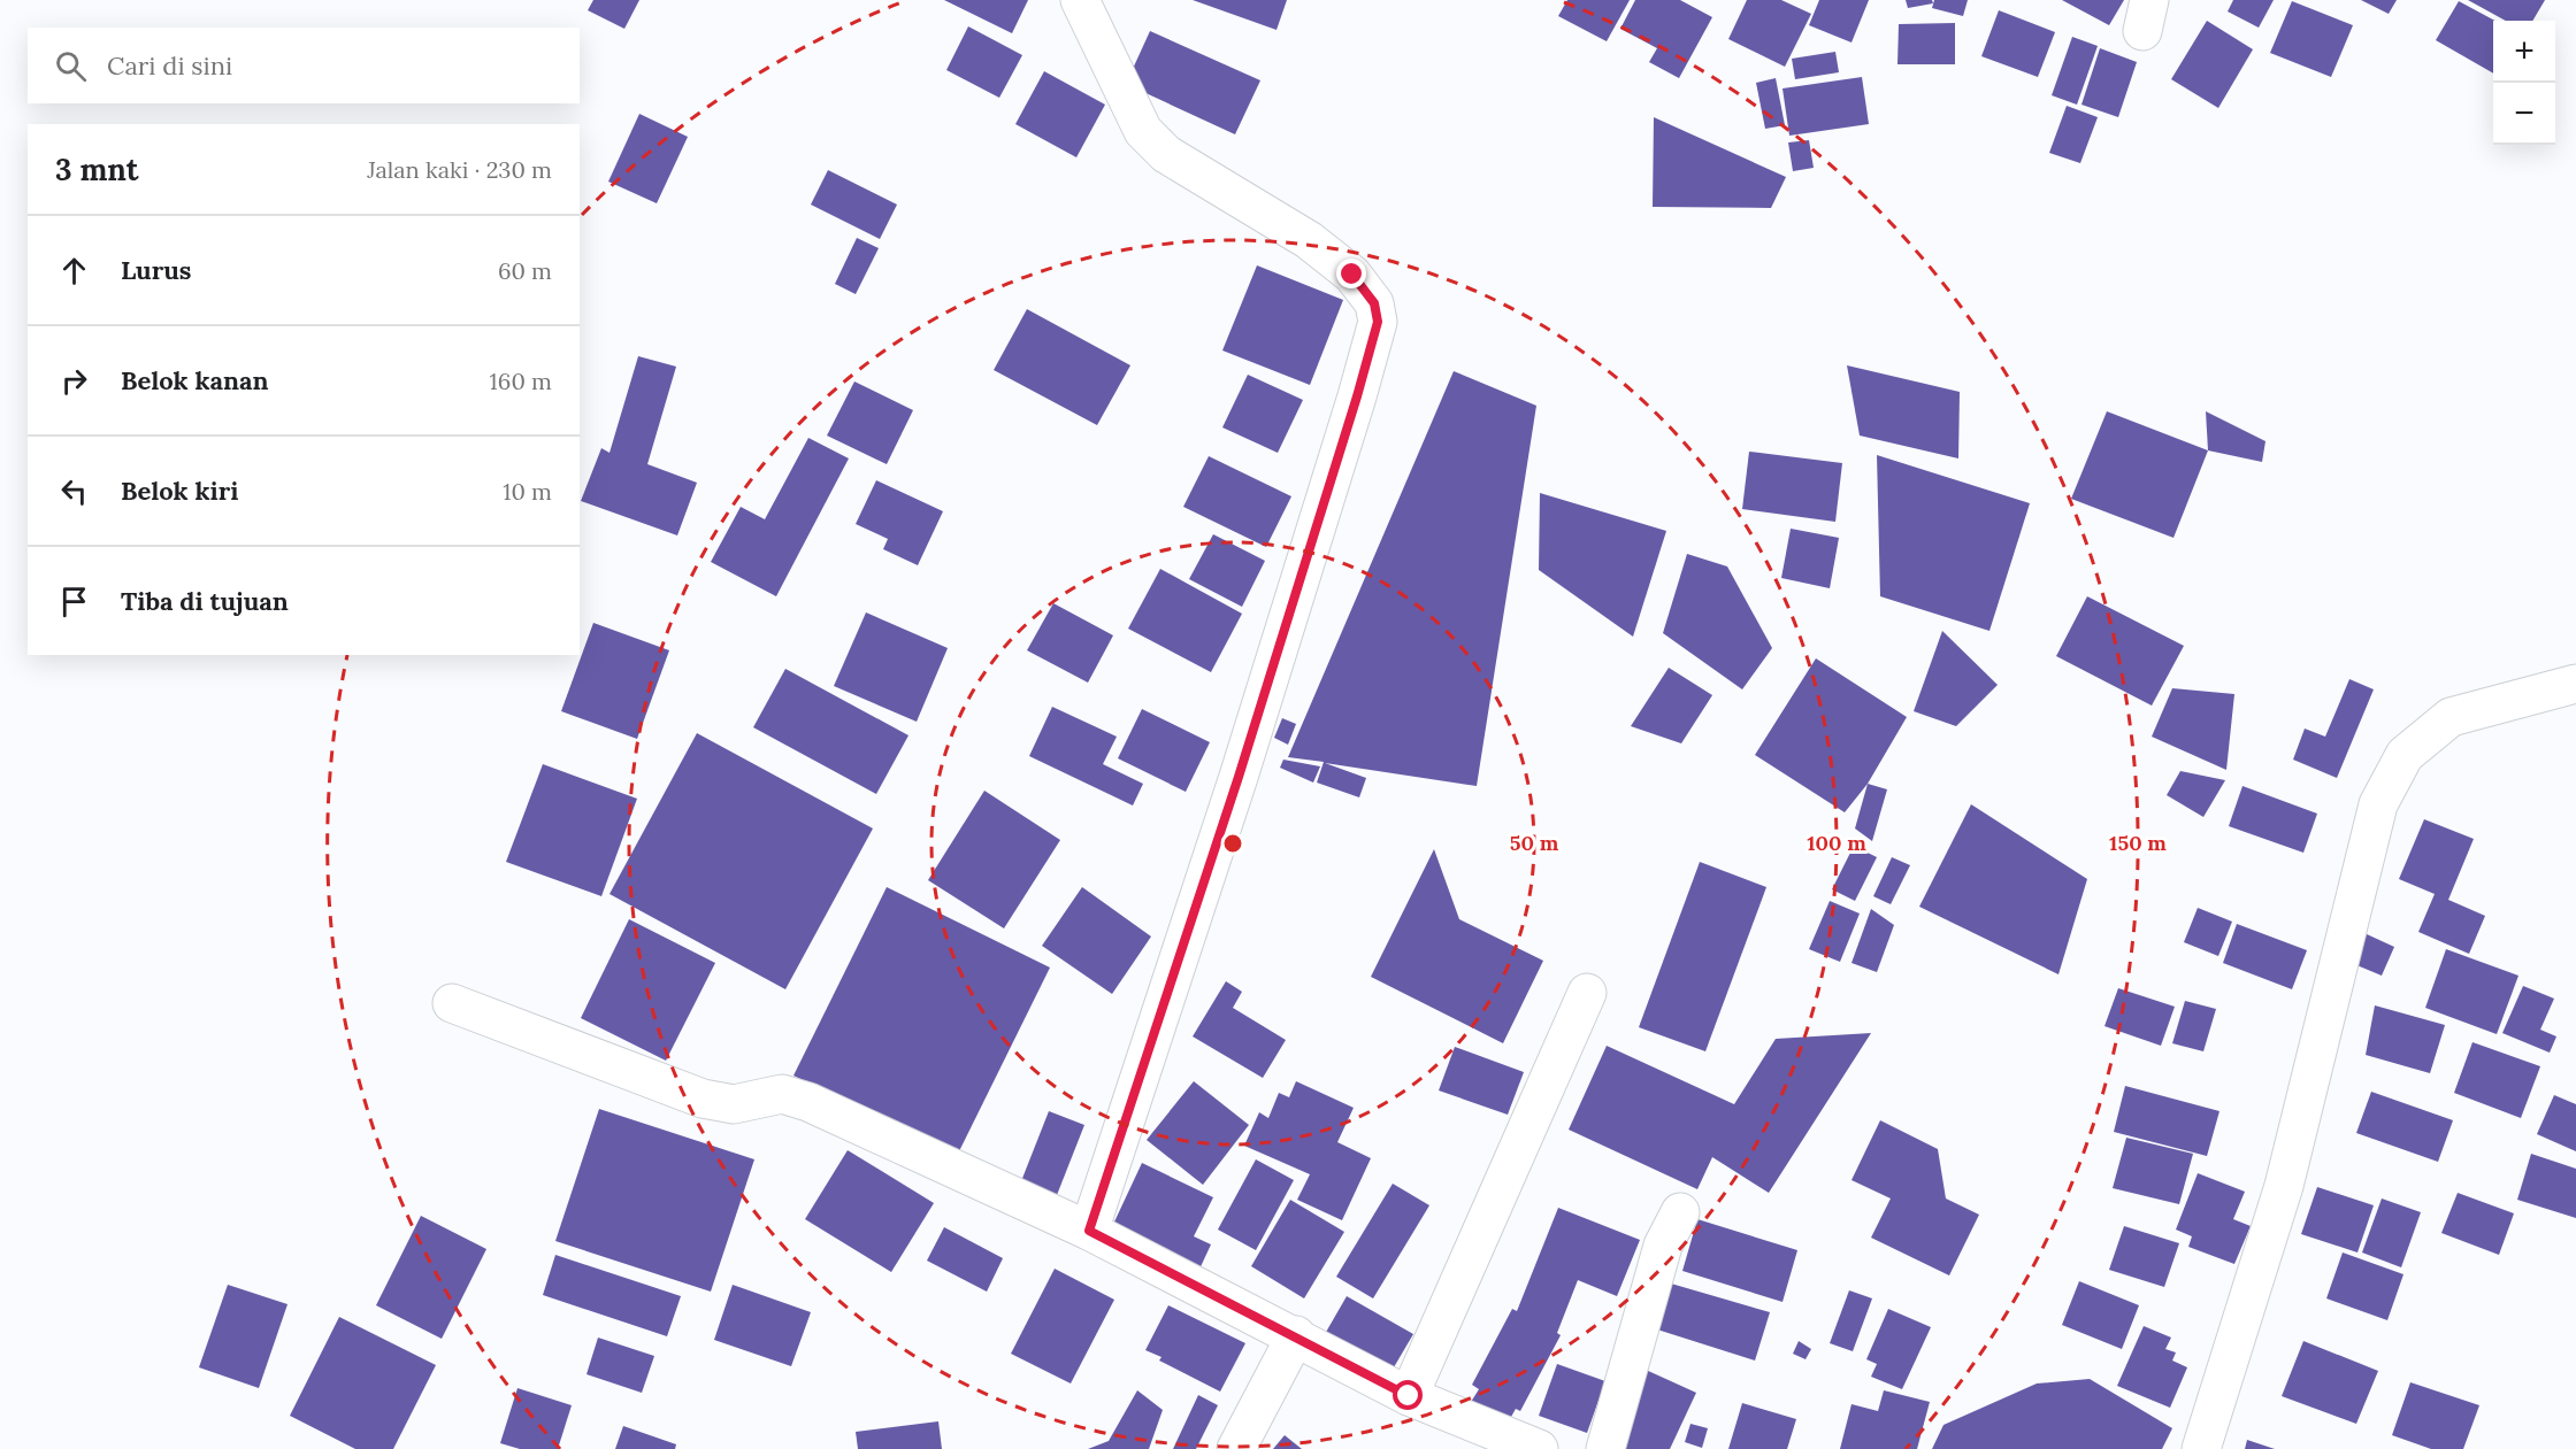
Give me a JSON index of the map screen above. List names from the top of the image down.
{
  "page": {
    "map_buttons": ["+", "−"],
    "search": "Cari di sini",
    "heading": ["3 mnt", "Jalan kaki · 230 m"],
    "list": [
      ["Lurus", "60 m"],
      ["Belok kanan", "160 m"],
      ["Belok kiri", "10 m"],
      "Tiba di tujuan"
    ]
  },
  "rings": ["50 m", "100 m", "150 m"]
}
